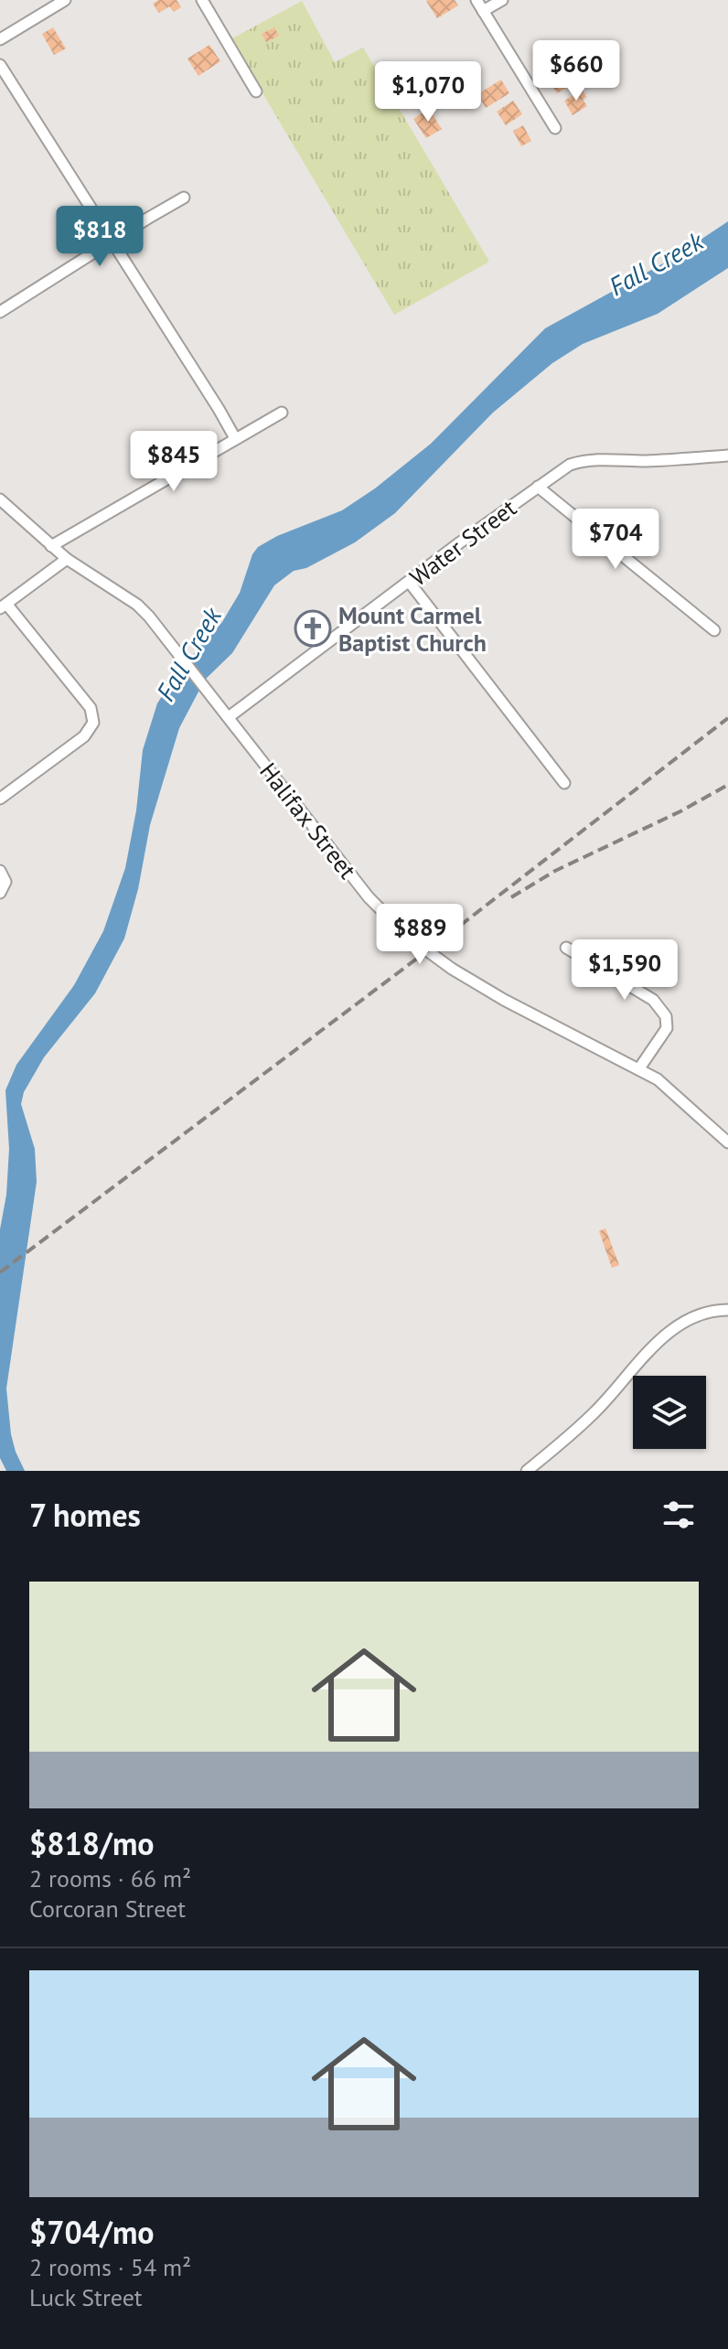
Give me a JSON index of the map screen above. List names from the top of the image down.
{
  "streets": {
    "street": ["Water Street", "Halifax Street"]
  },
  "crossings": [
    ["Water Street", "Halifax Street"]
  ],
  "water": ["Fall Creek"],
  "places": {
    "church": ["Mount Carmel Baptist Church"]
  },
  "page": {
    "price": [
      "$660",
      "$1,070",
      "$818",
      "$845",
      "$704",
      "$889",
      "$1,590"
    ],
    "heading": "7 homes",
    "list": [
      {
        "name": "$818/mo",
        "note": "2 rooms · 66 m² · Corcoran Street"
      },
      {
        "name": "$704/mo",
        "note": "2 rooms · 54 m² · Luck Street"
      }
    ]
  }
}
